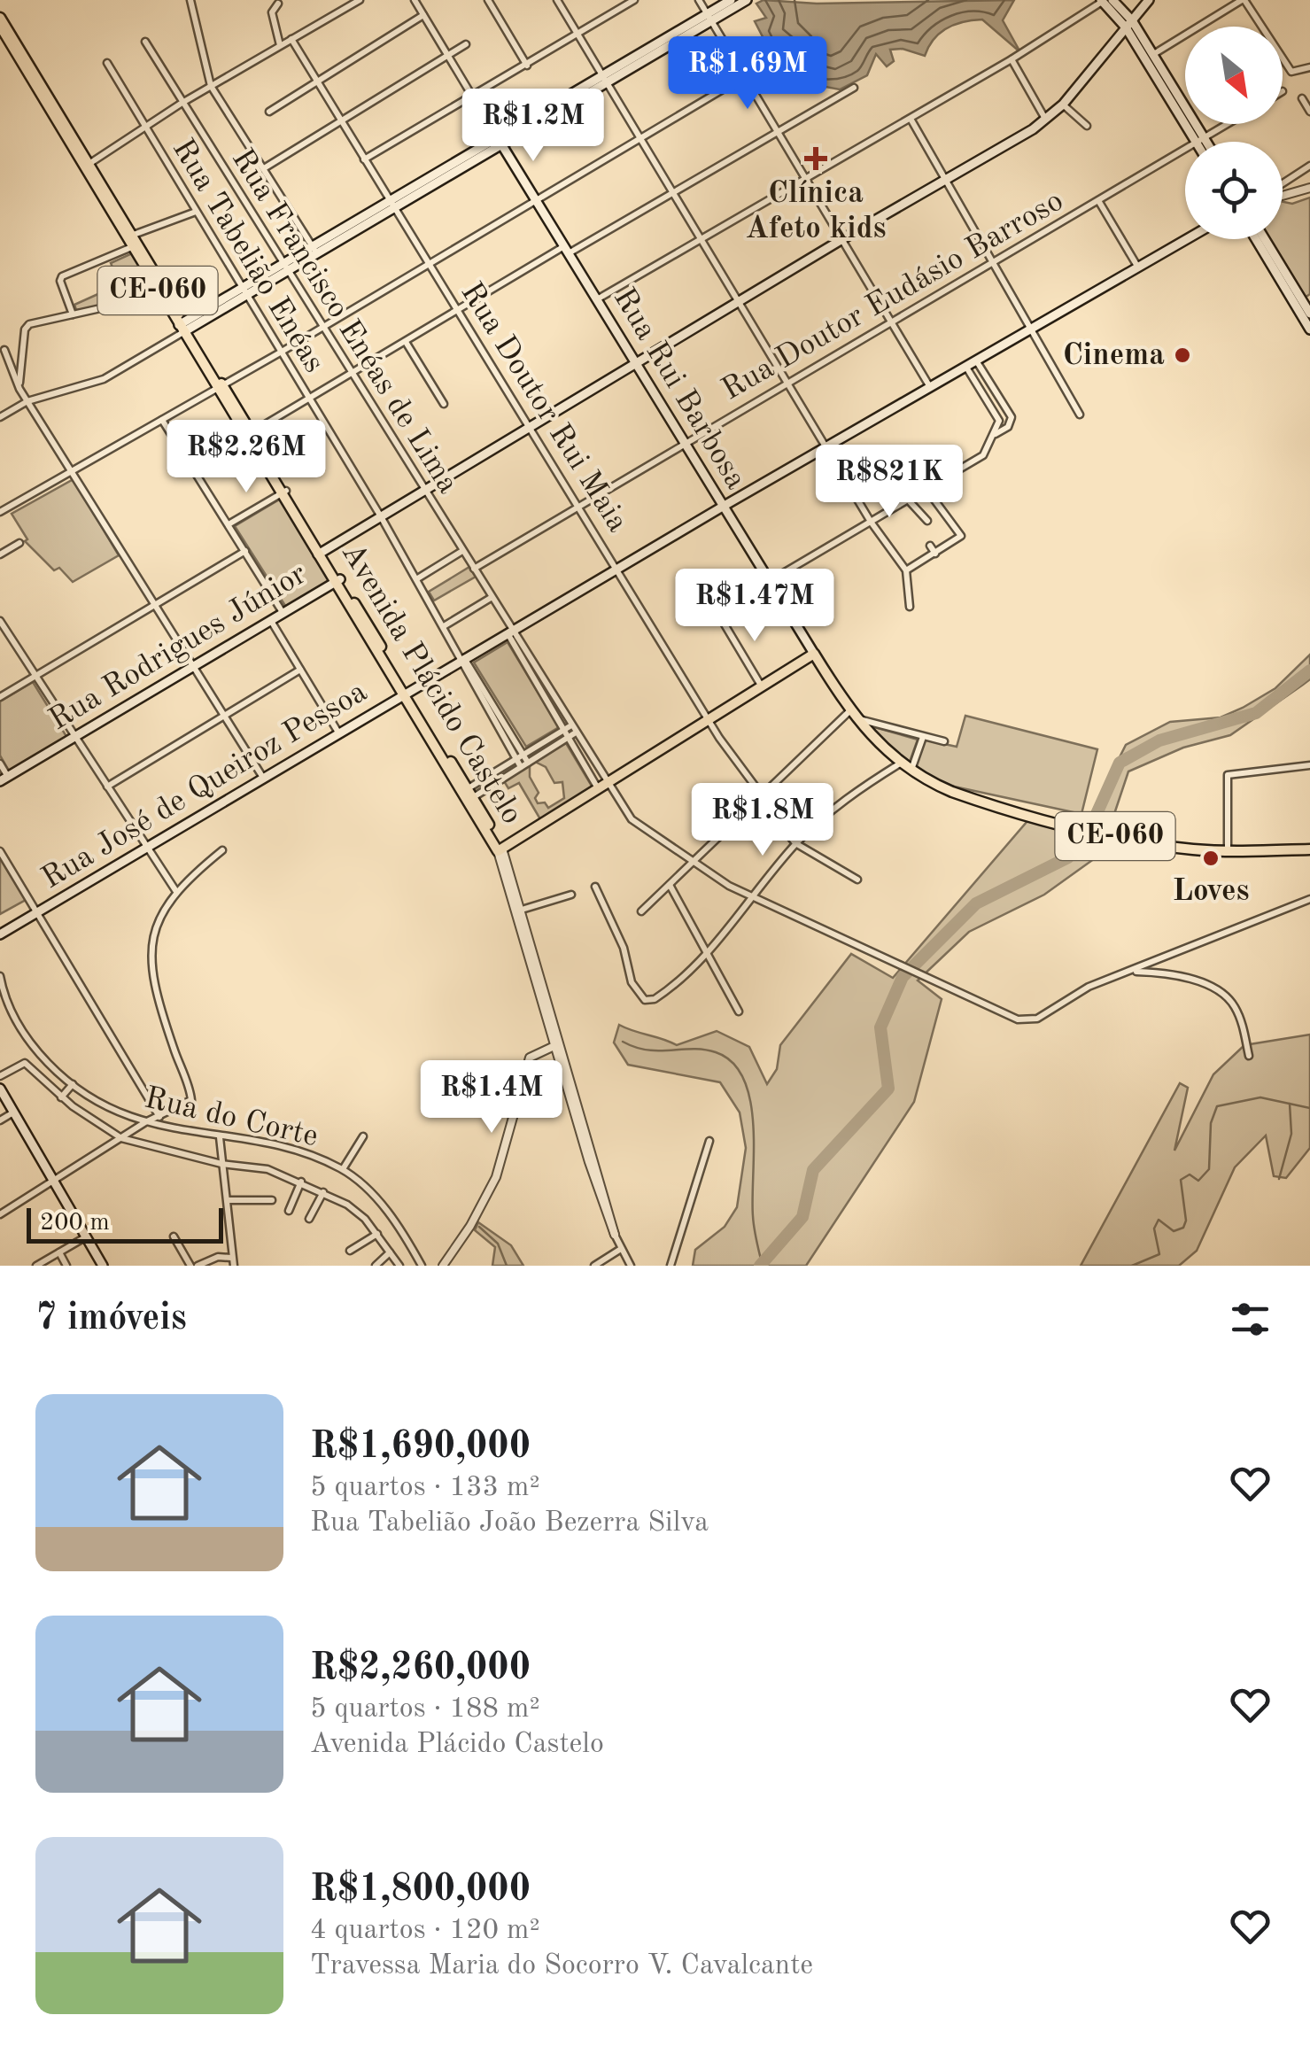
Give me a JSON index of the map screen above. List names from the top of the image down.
{
  "streets": {
    "main road": [
      "CE-060",
      "Rua Rui Barbosa",
      "Rua Rodrigues Júnior",
      "Avenida Plácido Castelo",
      "Rua José de Queiroz Pessoa"
    ],
    "street": [
      "Rua Tabelião Enéas",
      "Rua Doutor Eudásio Barroso",
      "Rua Francisco Enéas de Lima",
      "Rua Doutor Rui Maia",
      "Rua do Corte"
    ]
  },
  "crossings": [
    ["Rua Tabelião Enéas", "Rua José de Queiroz Pessoa"],
    ["CE-060", "Rua Rui Barbosa"],
    ["Rua Doutor Eudásio Barroso", "Rua Francisco Enéas de Lima"],
    ["Rua Doutor Eudásio Barroso", "Rua Rui Barbosa"],
    ["Rua Doutor Eudásio Barroso", "Rua Doutor Rui Maia"],
    ["Rua Francisco Enéas de Lima", "Rua José de Queiroz Pessoa"],
    ["Rua Rui Barbosa", "Rua José de Queiroz Pessoa"],
    ["Rua Doutor Rui Maia", "Rua José de Queiroz Pessoa"],
    ["Rua Rodrigues Júnior", "Avenida Plácido Castelo"],
    ["Avenida Plácido Castelo", "Rua José de Queiroz Pessoa"]
  ],
  "places": {
    "health": ["Clínica Afeto kids"],
    "other": ["Cinema", "Loves"]
  },
  "scale_bar": "200 m",
  "north": "bottom right",
  "page": {
    "price": [
      "R$1.69M",
      "R$1.2M",
      "R$2.26M",
      "R$821K",
      "R$1.47M",
      "R$1.8M",
      "R$1.4M"
    ],
    "scale": "200 m",
    "heading": "7 imóveis",
    "list": [
      {
        "name": "R$1,690,000",
        "note": "5 quartos · 133 m² · Rua Tabelião João Bezerra Silva"
      },
      {
        "name": "R$2,260,000",
        "note": "5 quartos · 188 m² · Avenida Plácido Castelo"
      },
      {
        "name": "R$1,800,000",
        "note": "4 quartos · 120 m² · Travessa Maria do Socorro V. Cavalcante"
      }
    ]
  }
}
